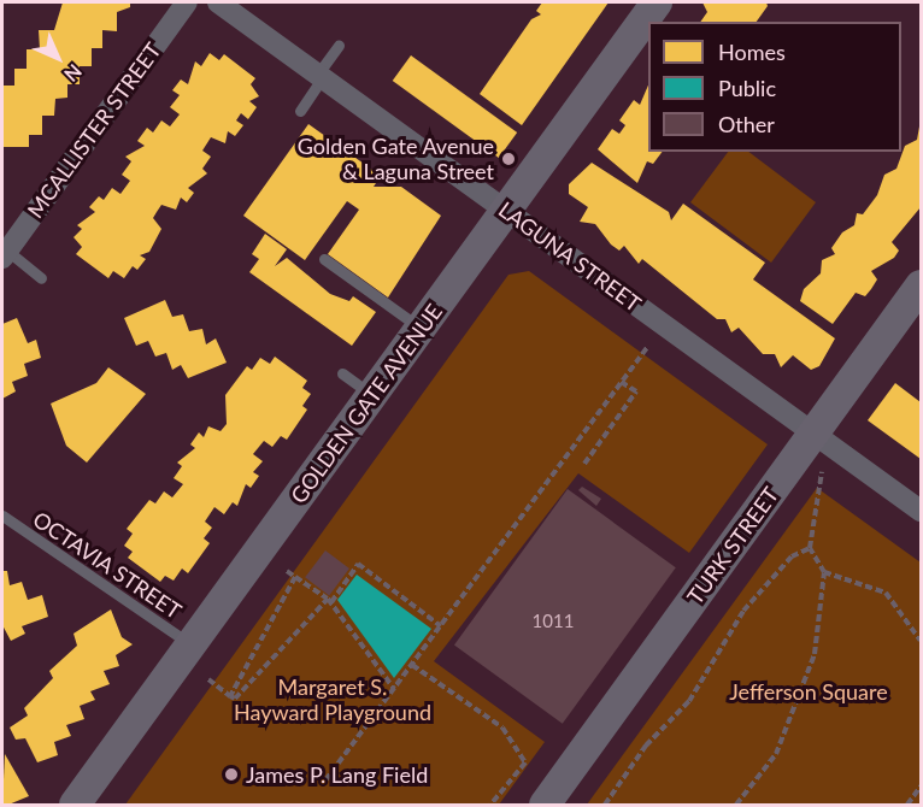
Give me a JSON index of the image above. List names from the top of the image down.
{
  "streets": {
    "main road": ["GOLDEN GATE AVENUE", "TURK STREET"],
    "street": ["MCALLISTER STREET", "LAGUNA STREET"],
    "lane": ["OCTAVIA STREET"]
  },
  "crossings": [
    ["LAGUNA STREET", "GOLDEN GATE AVENUE"],
    ["LAGUNA STREET", "TURK STREET"],
    ["GOLDEN GATE AVENUE", "OCTAVIA STREET"]
  ],
  "parks": ["Margaret S. Hayward Playground", "Jefferson Square"],
  "places": ["Golden Gate Avenue & Laguna Street", "James P. Lang Field"],
  "house_numbers": ["1011"],
  "legend": ["Homes", "Public", "Other"],
  "north": "bottom right"
}
